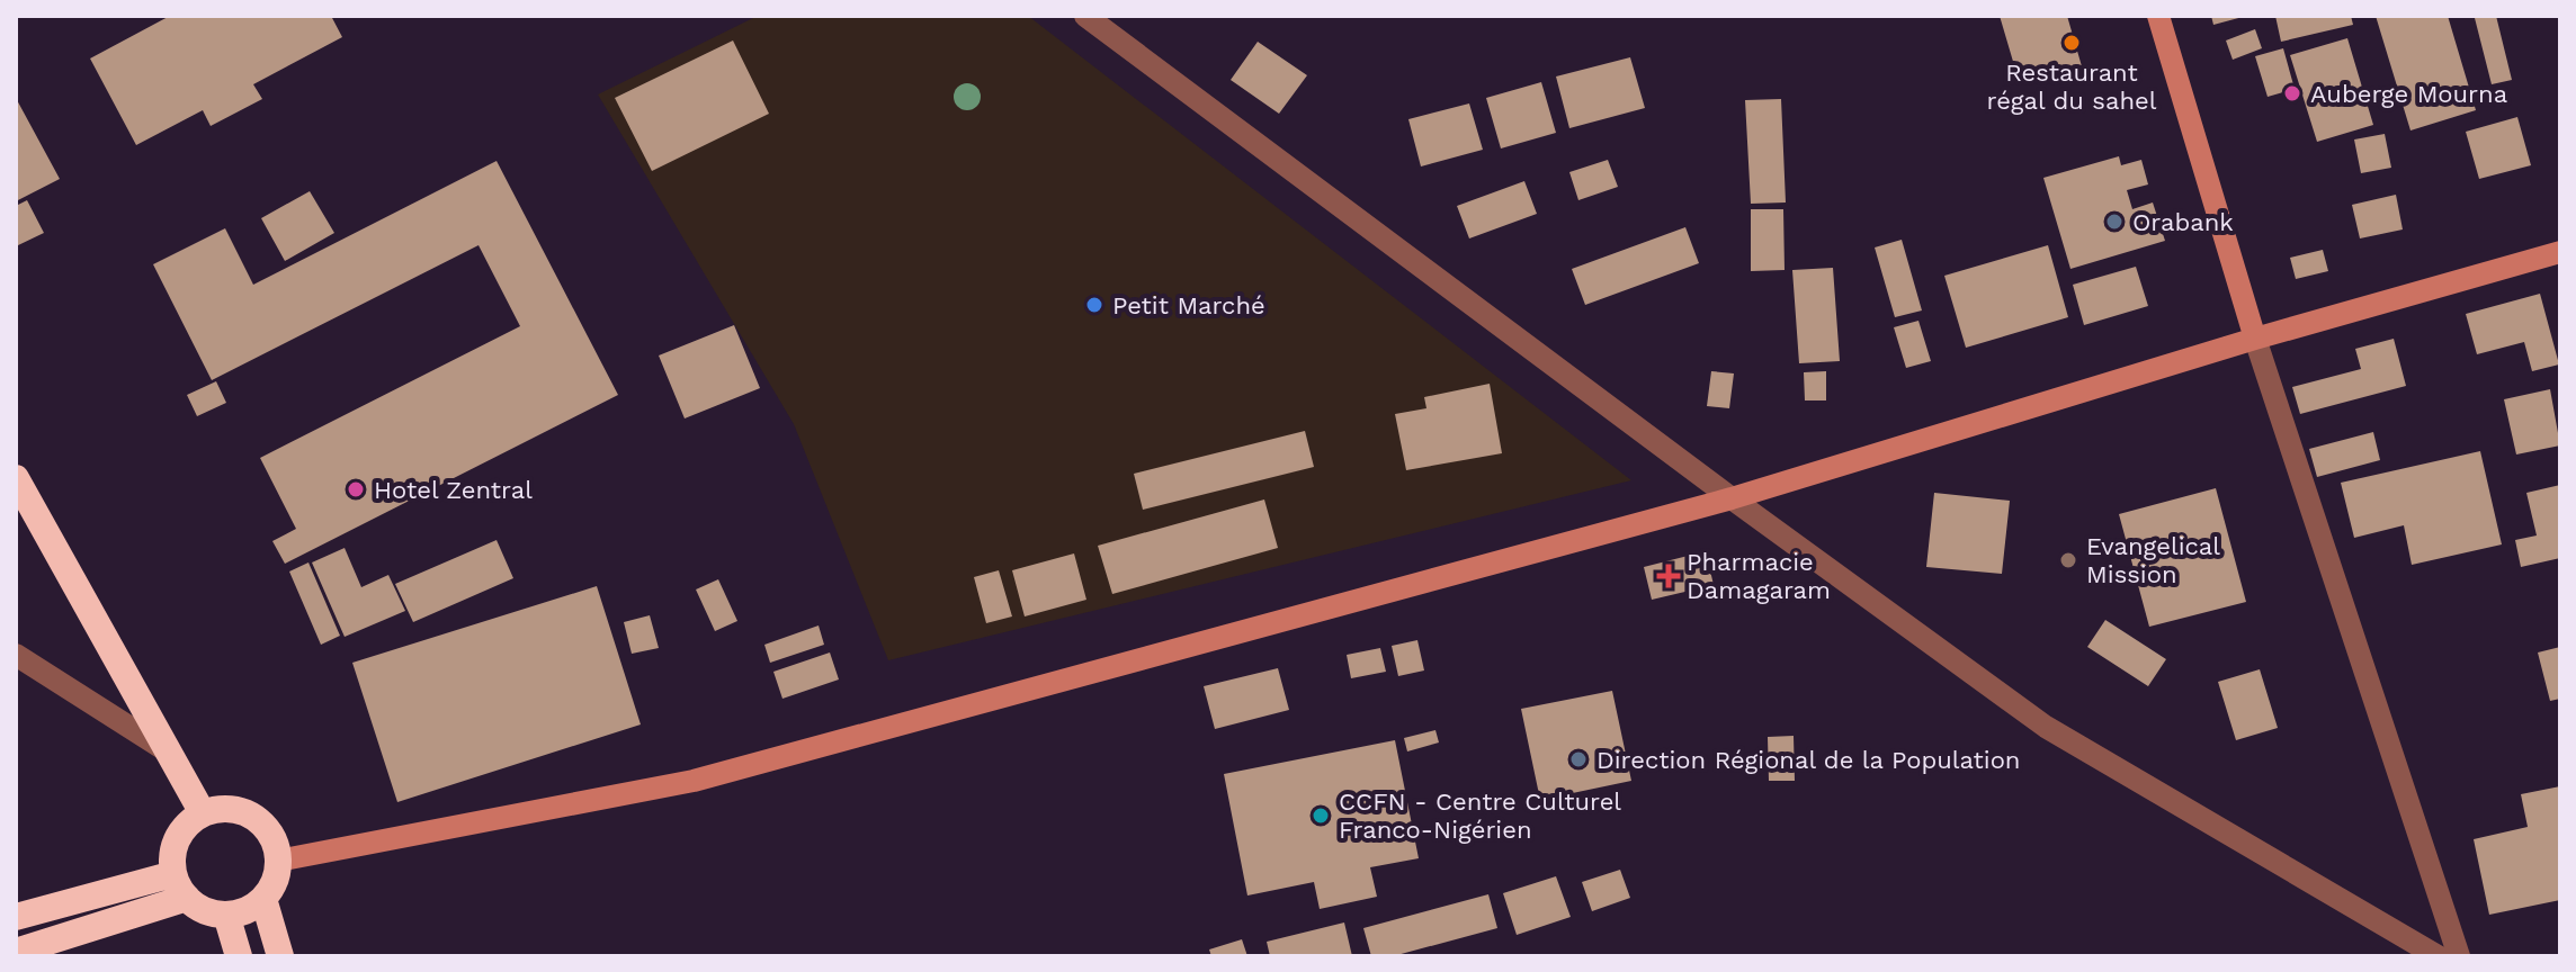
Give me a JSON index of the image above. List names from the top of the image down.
{
  "places": {
    "other": [
      "Restaurant régal du sahel",
      "Auberge Mourna",
      "Orabank",
      "Petit Marché",
      "Hotel Zentral",
      "Evangelical Mission",
      "Direction Régional de la Population",
      "CCFN - Centre Culturel Franco-Nigérien"
    ],
    "health": ["Pharmacie Damagaram"]
  }
}
